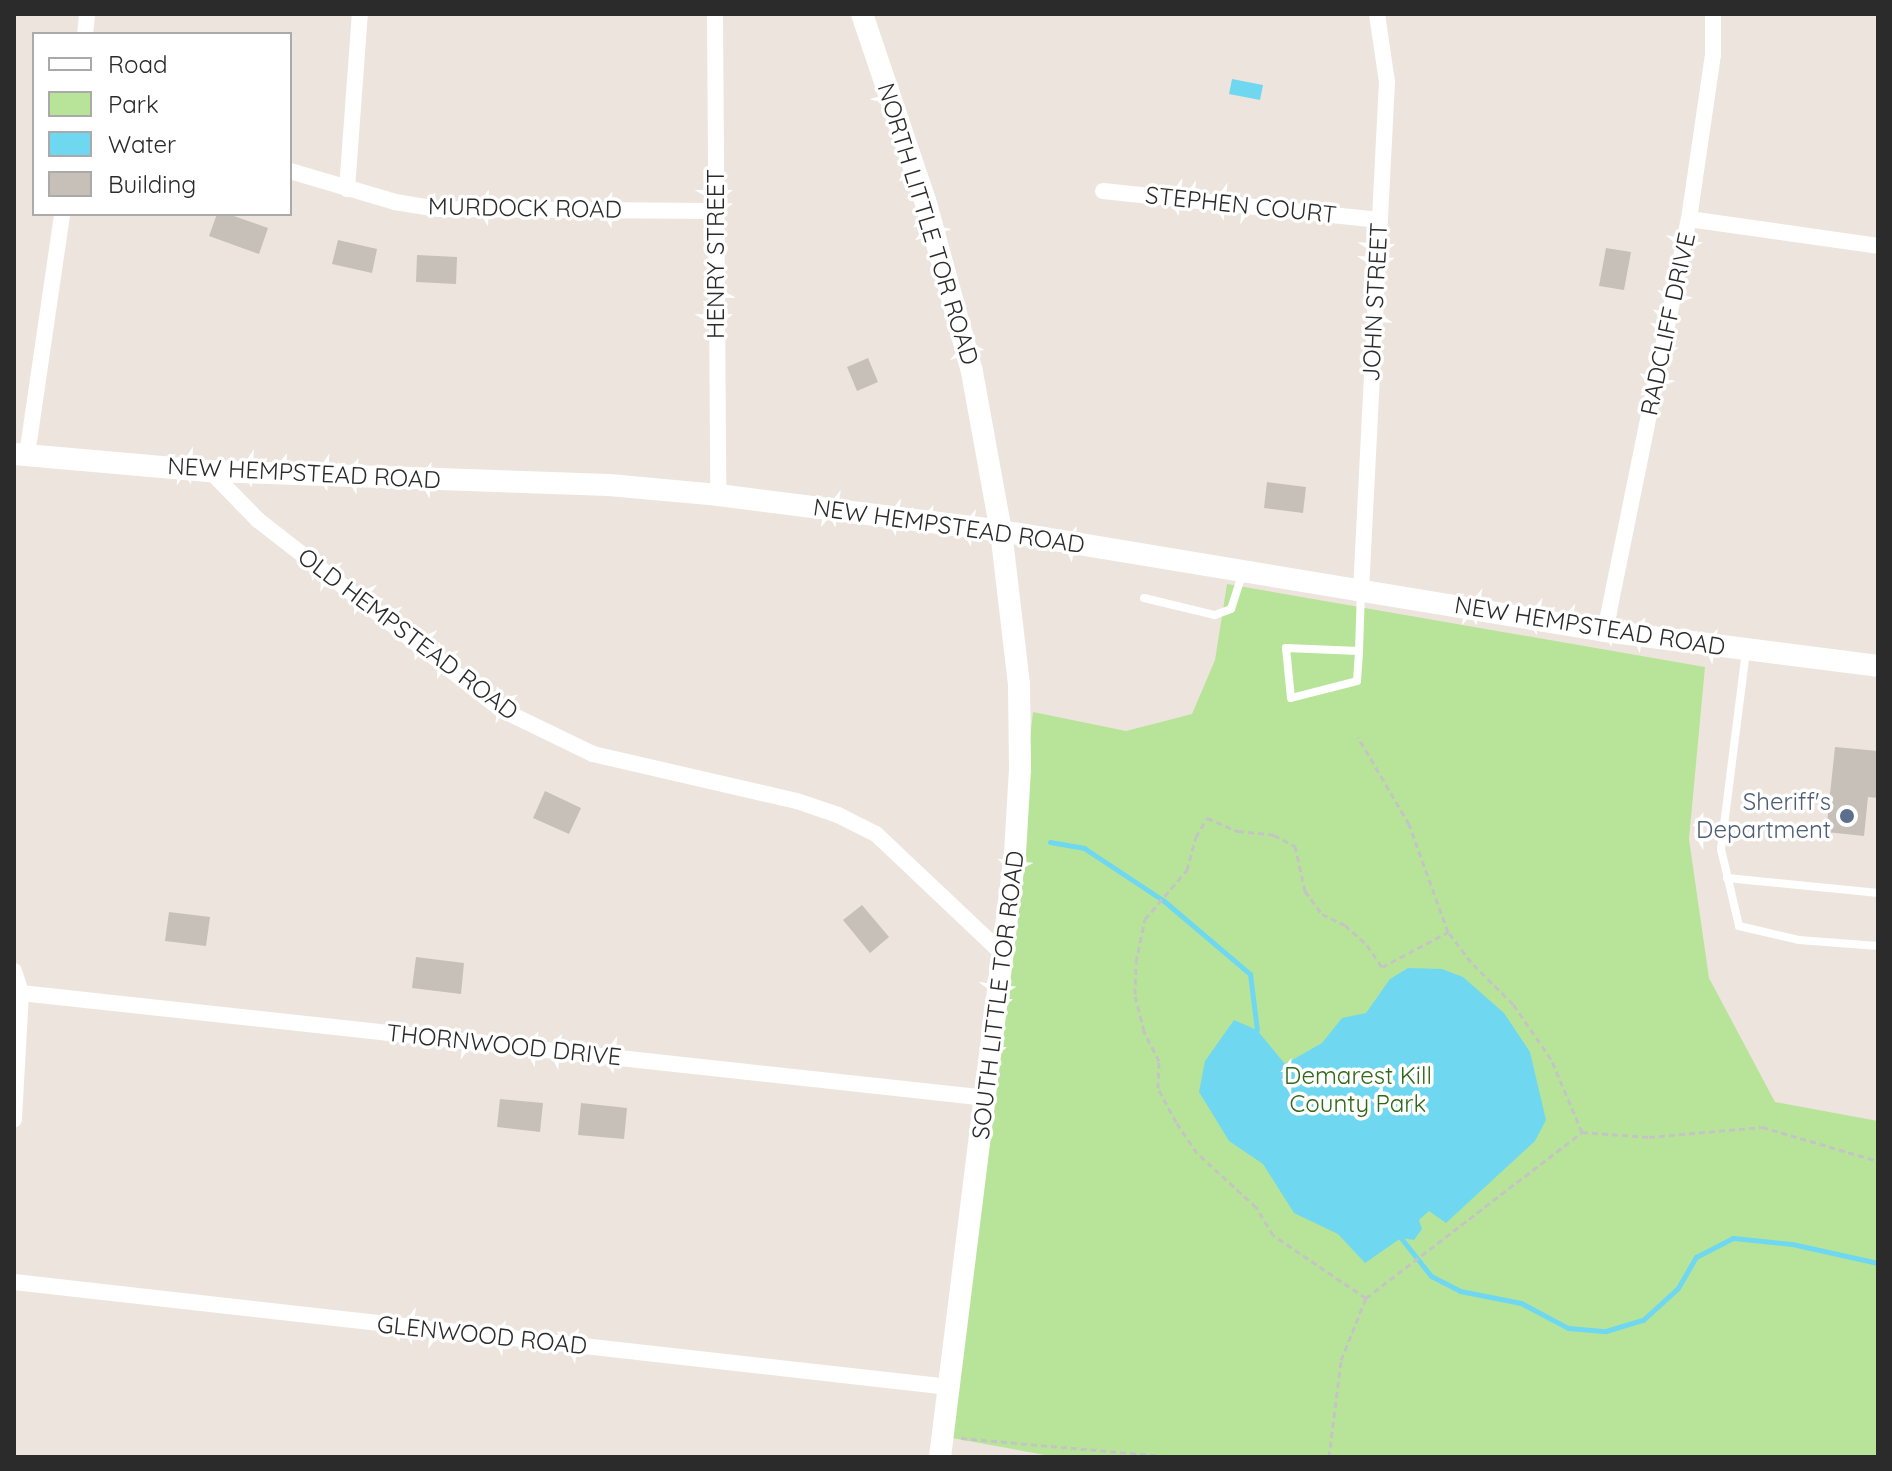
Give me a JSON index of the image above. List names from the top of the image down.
{
  "streets": {
    "street": [
      "STEPHEN COURT",
      "MURDOCK ROAD",
      "NORTH LITTLE TOR ROAD",
      "HENRY STREET",
      "JOHN STREET",
      "RADCLIFF DRIVE",
      "NEW HEMPSTEAD ROAD",
      "OLD HEMPSTEAD ROAD",
      "SOUTH LITTLE TOR ROAD",
      "THORNWOOD DRIVE",
      "GLENWOOD ROAD"
    ]
  },
  "crossings": [
    ["STEPHEN COURT", "JOHN STREET"],
    ["MURDOCK ROAD", "HENRY STREET"],
    ["NORTH LITTLE TOR ROAD", "NEW HEMPSTEAD ROAD"],
    ["NORTH LITTLE TOR ROAD", "SOUTH LITTLE TOR ROAD"],
    ["HENRY STREET", "NEW HEMPSTEAD ROAD"],
    ["JOHN STREET", "NEW HEMPSTEAD ROAD"],
    ["RADCLIFF DRIVE", "NEW HEMPSTEAD ROAD"],
    ["NEW HEMPSTEAD ROAD", "OLD HEMPSTEAD ROAD"],
    ["NEW HEMPSTEAD ROAD", "SOUTH LITTLE TOR ROAD"],
    ["OLD HEMPSTEAD ROAD", "SOUTH LITTLE TOR ROAD"],
    ["SOUTH LITTLE TOR ROAD", "THORNWOOD DRIVE"],
    ["SOUTH LITTLE TOR ROAD", "GLENWOOD ROAD"]
  ],
  "parks": ["Demarest Kill County Park"],
  "places": ["Sheriff's Department"],
  "legend": [
    "Road",
    "Park",
    "Water",
    "Building"
  ]
}
